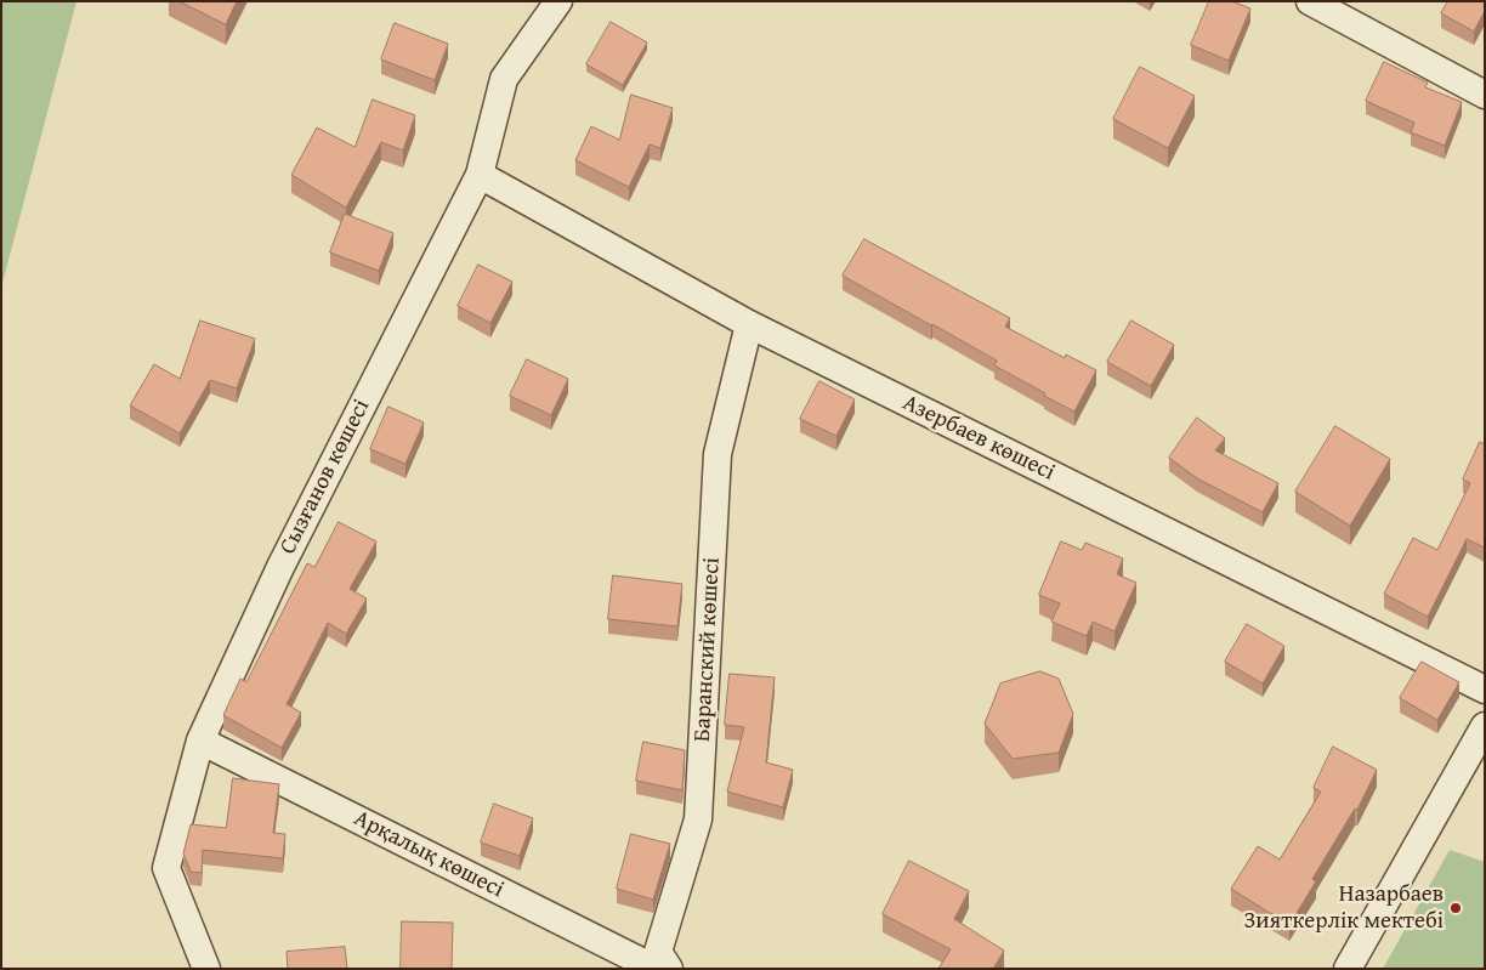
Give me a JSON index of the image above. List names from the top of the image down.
{
  "streets": {
    "street": [
      "Азербаев көшесі",
      "Сызғанов көшесі",
      "Баранский көшесі",
      "Арқалық көшесі"
    ]
  },
  "crossings": [
    ["Азербаев көшесі", "Сызғанов көшесі"],
    ["Азербаев көшесі", "Баранский көшесі"],
    ["Сызғанов көшесі", "Арқалық көшесі"]
  ],
  "places": ["Назарбаев Зияткерлік мектебі"]
}
